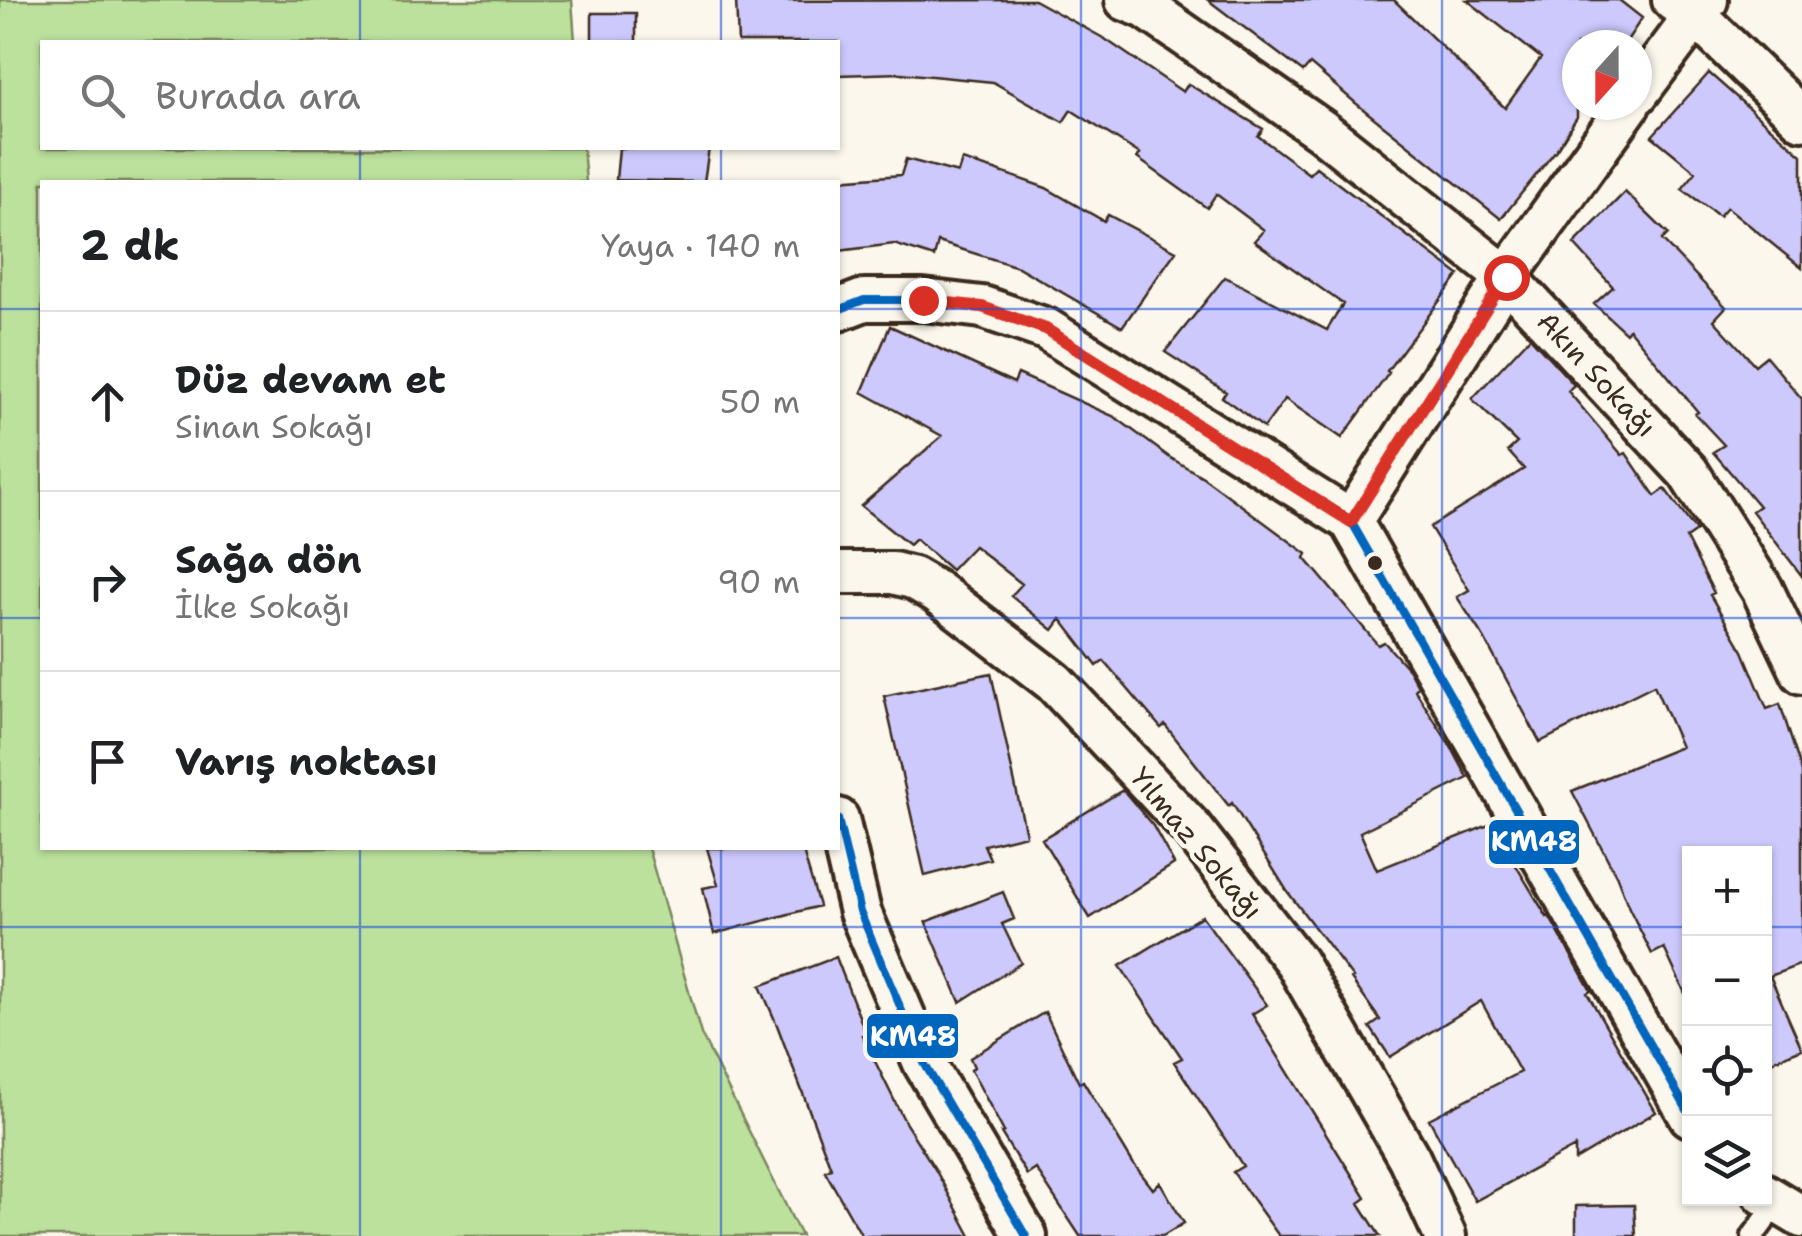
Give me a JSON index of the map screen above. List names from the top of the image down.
{
  "streets": {
    "street": ["Akın Sokağı", "Yılmaz Sokağı"]
  },
  "lines": ["transit line KM48"],
  "north": "bottom",
  "page": {
    "search": "Burada ara",
    "heading": ["2 dk", "Yaya · 140 m"],
    "list": [
      ["Düz devam et", "Sinan Sokağı", "50 m"],
      ["Sağa dön", "İlke Sokağı", "90 m"],
      "Varış noktası"
    ],
    "map_buttons": ["+", "−"]
  }
}
